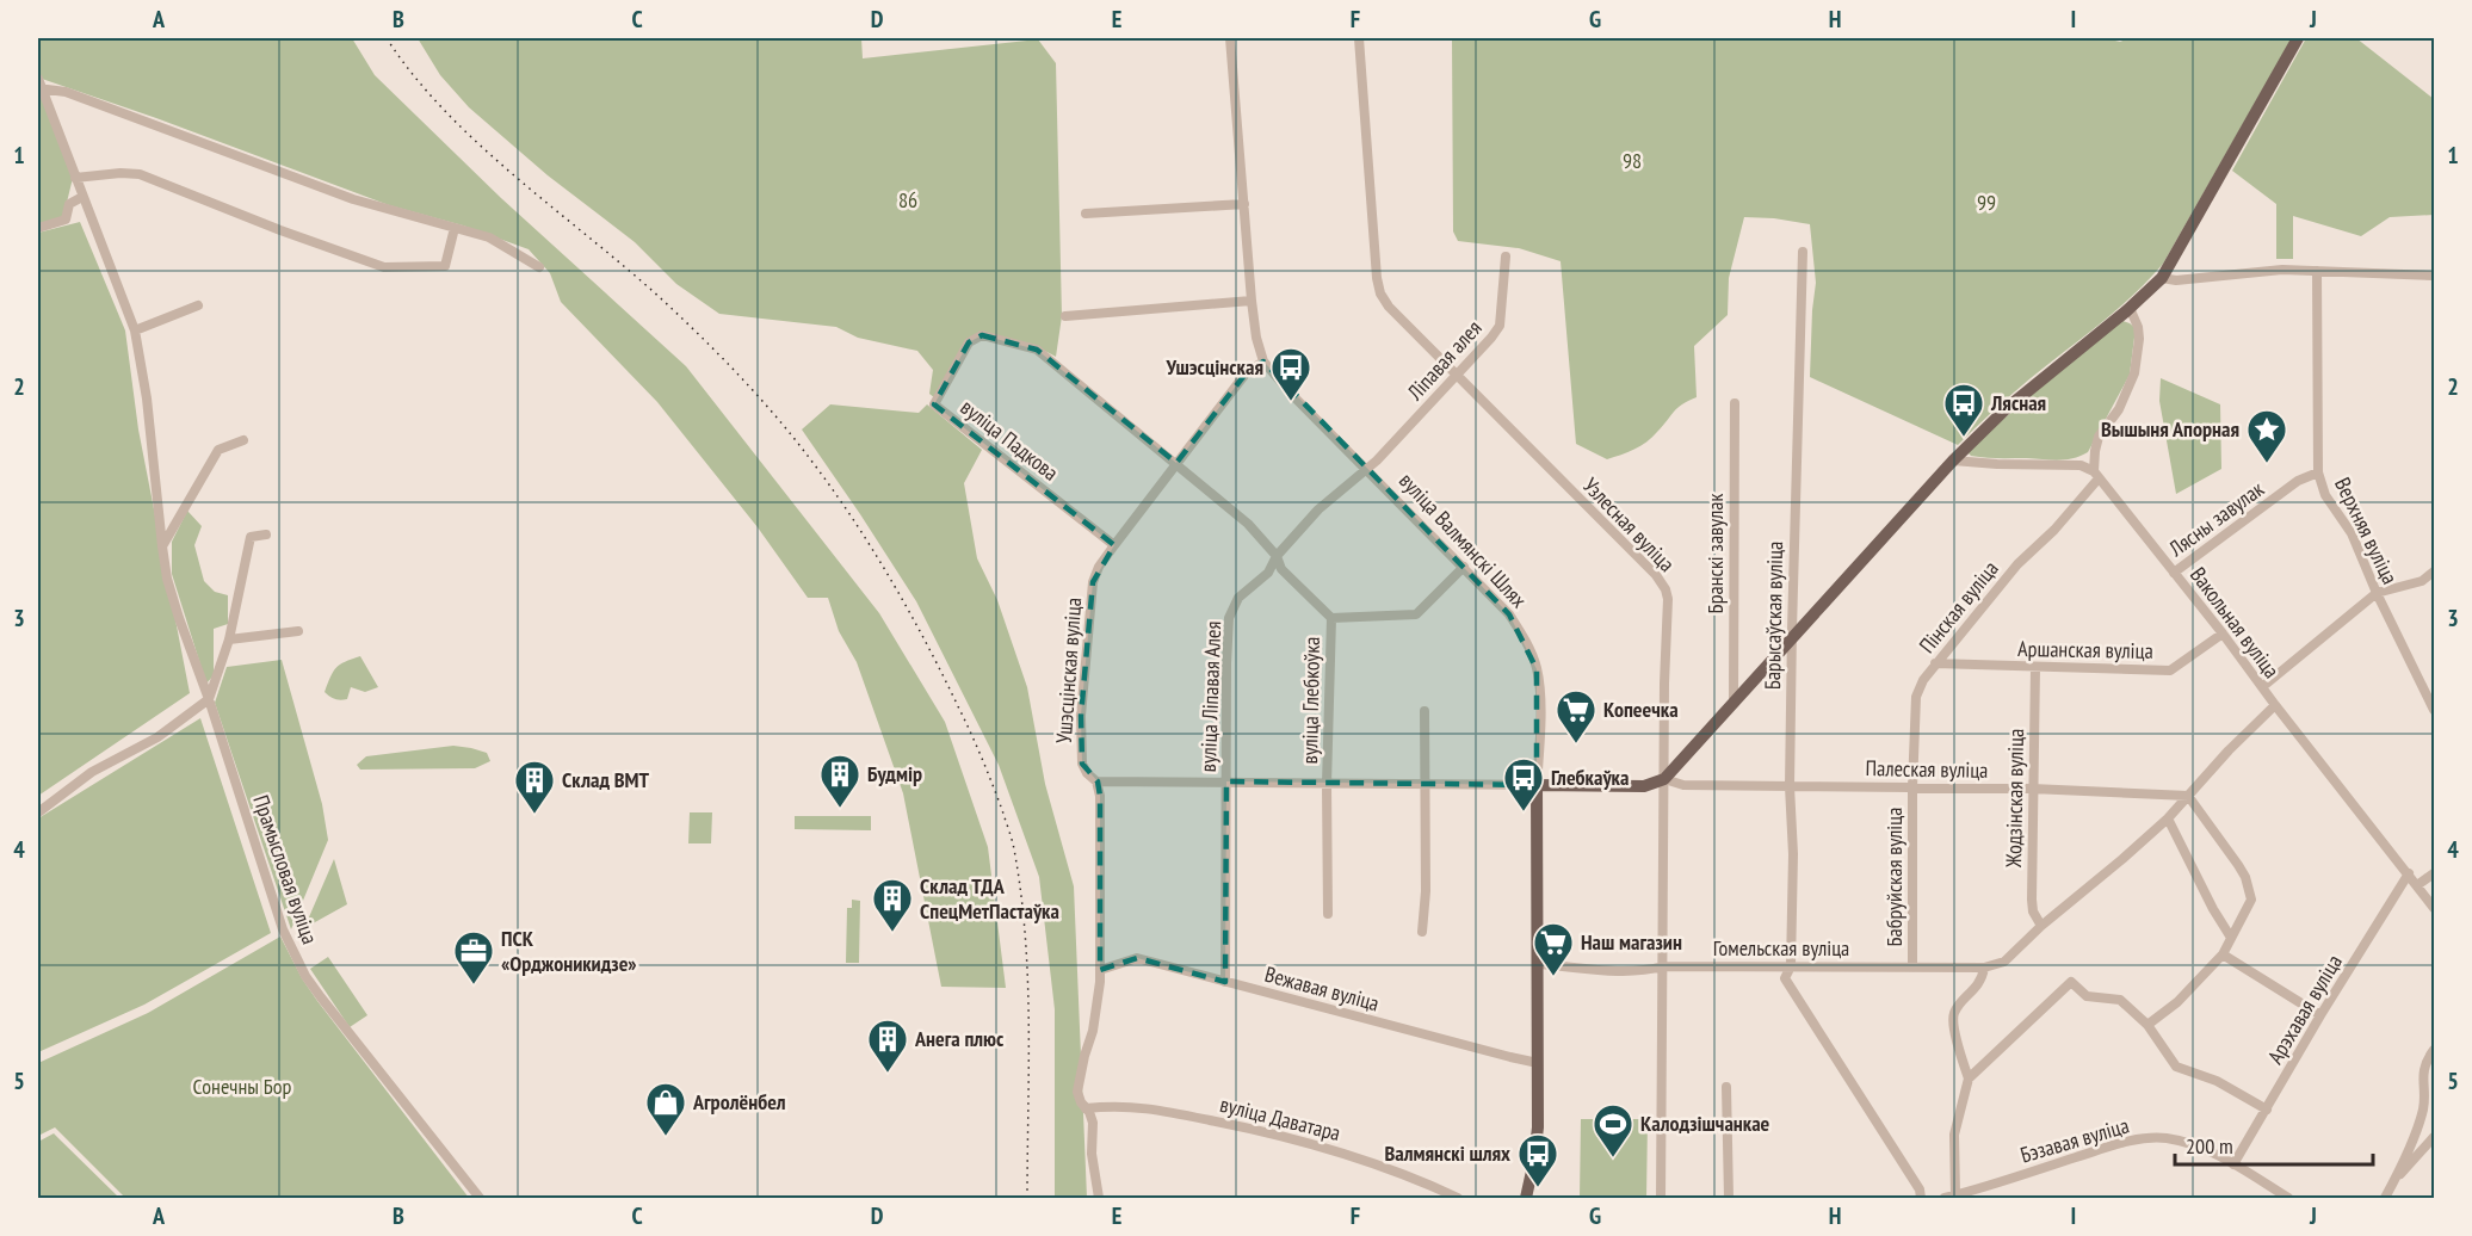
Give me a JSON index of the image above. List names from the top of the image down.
{
  "streets": {
    "main road": ["вуліца Валмянскі Шлях"],
    "street": [
      "Ліпавая алея",
      "вуліца Падкова",
      "Лясны завулак",
      "Узлесная вуліца",
      "Верхняя вуліца",
      "Бранскі завулак",
      "Пінская вуліца",
      "Барысаўская вуліца",
      "Вакольная вуліца",
      "Аршанская вуліца",
      "Ушэсцінская вуліца",
      "вуліца Ліпавая Алея",
      "вуліца Глебкоўка",
      "Палеская вуліца",
      "Жодзінская вуліца",
      "Прамысловая вуліца",
      "Бабруйская вуліца",
      "Гомельская вуліца",
      "Вежавая вуліца",
      "Арэхавая вуліца",
      "вуліца Даватара",
      "Бэзавая вуліца"
    ]
  },
  "crossings": [
    ["Ліпавая алея", "Узлесная вуліца"],
    ["Ліпавая алея", "вуліца Валмянскі Шлях"],
    ["Ліпавая алея", "вуліца Ліпавая Алея"],
    ["вуліца Падкова", "Ушэсцінская вуліца"],
    ["Лясны завулак", "Верхняя вуліца"],
    ["Лясны завулак", "Вакольная вуліца"],
    ["Узлесная вуліца", "Палеская вуліца"],
    ["Узлесная вуліца", "Гомельская вуліца"],
    ["вуліца Валмянскі Шлях", "Ушэсцінская вуліца"],
    ["вуліца Валмянскі Шлях", "вуліца Ліпавая Алея"],
    ["вуліца Валмянскі Шлях", "вуліца Глебкоўка"],
    ["вуліца Валмянскі Шлях", "Гомельская вуліца"],
    ["вуліца Валмянскі Шлях", "Вежавая вуліца"],
    ["Пінская вуліца", "Вакольная вуліца"],
    ["Пінская вуліца", "Аршанская вуліца"],
    ["Пінская вуліца", "Палеская вуліца"],
    ["Пінская вуліца", "Бабруйская вуліца"],
    ["Барысаўская вуліца", "Палеская вуліца"],
    ["Барысаўская вуліца", "Гомельская вуліца"],
    ["Вакольная вуліца", "Аршанская вуліца"],
    ["Вакольная вуліца", "Арэхавая вуліца"],
    ["Аршанская вуліца", "Жодзінская вуліца"],
    ["Ушэсцінская вуліца", "вуліца Глебкоўка"],
    ["Ушэсцінская вуліца", "Вежавая вуліца"],
    ["Ушэсцінская вуліца", "вуліца Даватара"],
    ["вуліца Ліпавая Алея", "вуліца Глебкоўка"],
    ["вуліца Ліпавая Алея", "Вежавая вуліца"],
    ["Палеская вуліца", "Жодзінская вуліца"],
    ["Палеская вуліца", "Бабруйская вуліца"],
    ["Бабруйская вуліца", "Гомельская вуліца"],
    ["Арэхавая вуліца", "Бэзавая вуліца"]
  ],
  "parks": [
    "98",
    "86",
    "99",
    "Сонечны Бор"
  ],
  "places": {
    "bus stop": [
      "Ушэсцінская",
      "Лясная",
      "Глебкаўка",
      "Валмянскі шлях"
    ],
    "place": ["Вышыня Апорная"],
    "supermarket": ["Копеечка", "Наш магазин"],
    "building": [
      "Будмір",
      "Склад BMT",
      "Склад ТДА СпецМетПастаўка",
      "Анега плюс"
    ],
    "office": ["ПСК «Орджоникидзе»"],
    "shop": ["Агролёнбел"],
    "sports": ["Калодзішчанкае"]
  },
  "scale_bar": "200 m",
  "grid": {
    "columns": [
      "A",
      "B",
      "C",
      "D",
      "E",
      "F",
      "G",
      "H",
      "I",
      "J"
    ],
    "rows": [
      "1",
      "2",
      "3",
      "4",
      "5"
    ]
  }
}
